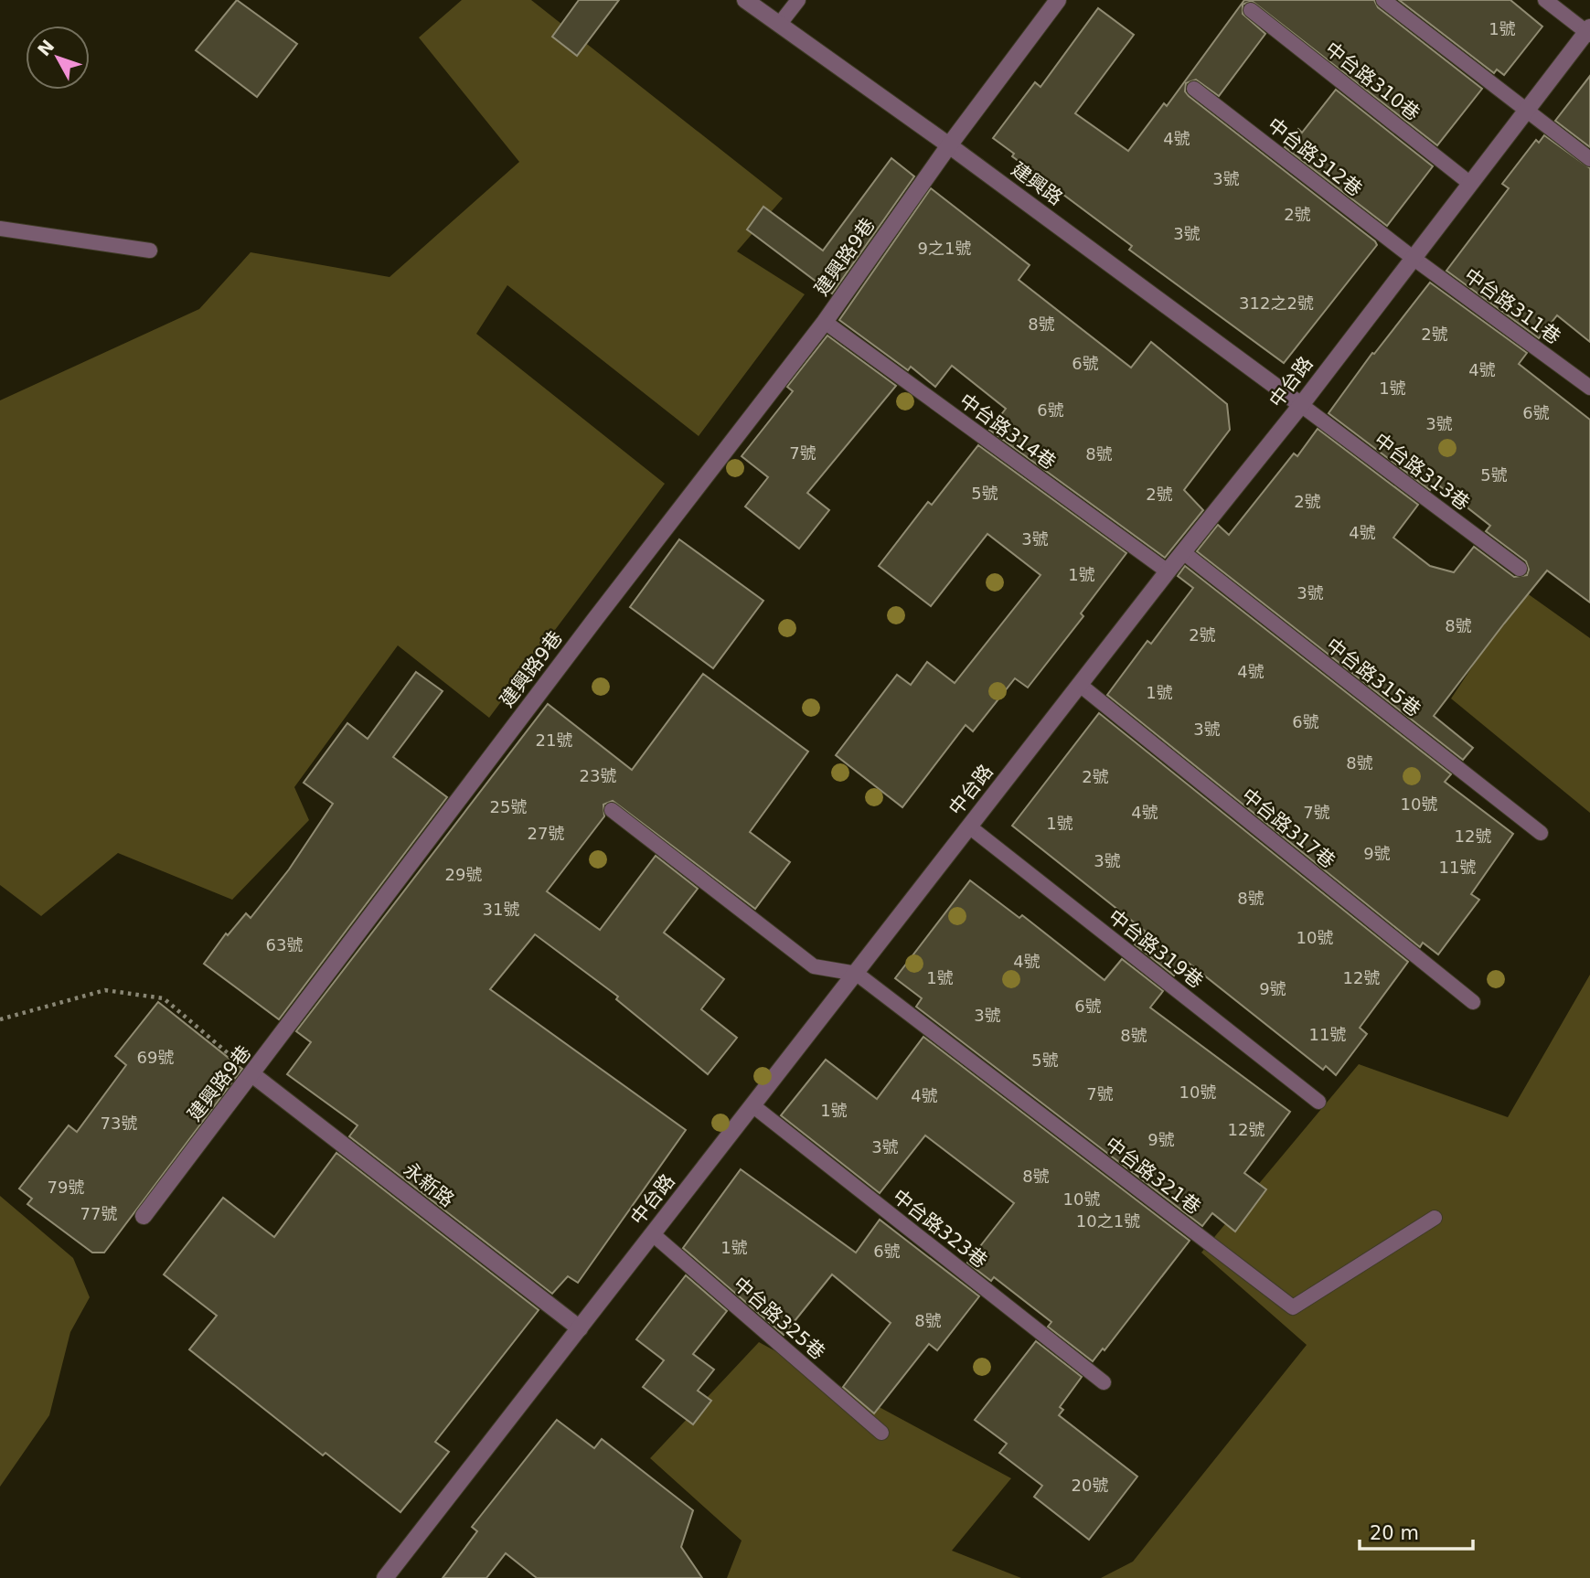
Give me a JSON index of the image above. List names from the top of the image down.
{
  "streets": {
    "street": [
      "建興路",
      "建興路9巷",
      "中台路",
      "永新路"
    ],
    "lane": [
      "中台路310巷",
      "中台路312巷",
      "中台路311巷",
      "中台路314巷",
      "中台路313巷",
      "中台路315巷",
      "中台路317巷",
      "中台路319巷",
      "中台路321巷",
      "中台路323巷",
      "中台路325巷"
    ]
  },
  "crossings": [
    ["中台路310巷", "中台路"],
    ["中台路312巷", "中台路311巷"],
    ["中台路312巷", "中台路"],
    ["建興路", "建興路9巷"],
    ["建興路", "中台路"],
    ["建興路", "中台路313巷"],
    ["建興路9巷", "中台路314巷"],
    ["建興路9巷", "永新路"],
    ["中台路311巷", "中台路"],
    ["中台路", "中台路314巷"],
    ["中台路", "中台路313巷"],
    ["中台路", "中台路315巷"],
    ["中台路", "中台路317巷"],
    ["中台路", "中台路319巷"],
    ["中台路", "中台路321巷"],
    ["中台路", "永新路"],
    ["中台路", "中台路323巷"],
    ["中台路", "中台路325巷"]
  ],
  "house_numbers": [
    "1號",
    "4號",
    "3號",
    "2號",
    "3號",
    "9之1號",
    "312之2號",
    "8號",
    "2號",
    "6號",
    "4號",
    "1號",
    "6號",
    "6號",
    "3號",
    "7號",
    "8號",
    "5號",
    "5號",
    "2號",
    "2號",
    "4號",
    "3號",
    "1號",
    "3號",
    "8號",
    "2號",
    "4號",
    "1號",
    "6號",
    "3號",
    "21號",
    "8號",
    "23號",
    "2號",
    "10號",
    "25號",
    "4號",
    "7號",
    "1號",
    "27號",
    "12號",
    "9號",
    "3號",
    "11號",
    "29號",
    "8號",
    "31號",
    "10號",
    "63號",
    "4號",
    "1號",
    "12號",
    "9號",
    "6號",
    "3號",
    "11號",
    "8號",
    "69號",
    "5號",
    "10號",
    "7號",
    "4號",
    "1號",
    "73號",
    "12號",
    "9號",
    "3號",
    "8號",
    "79號",
    "10號",
    "77號",
    "10之1號",
    "1號",
    "6號",
    "8號",
    "20號"
  ],
  "scale_bar": "20 m",
  "north": "top left"
}
